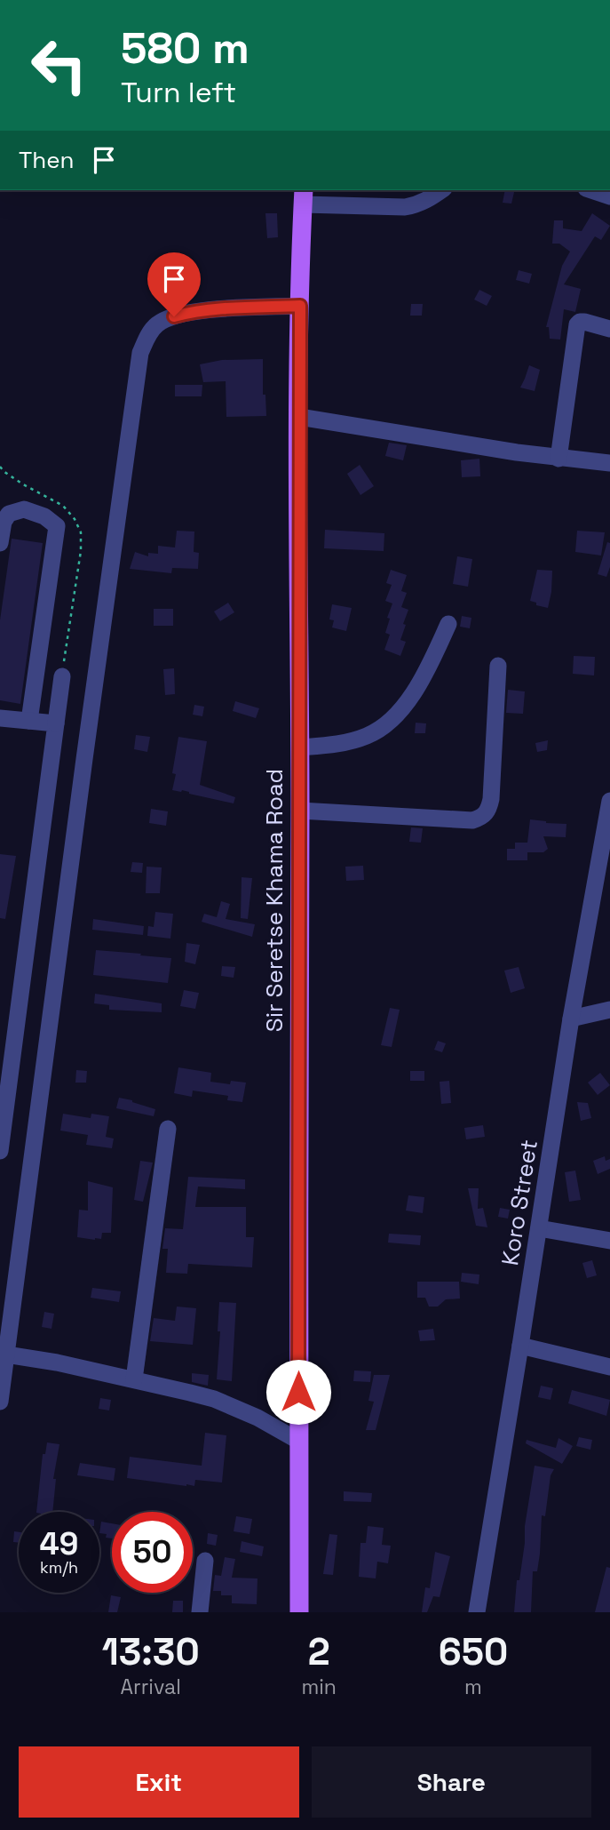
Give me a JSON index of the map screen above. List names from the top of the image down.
{
  "streets": {
    "main road": ["Sir Seretse Khama Road"],
    "street": ["Koro Street"]
  },
  "page": {
    "turn": ["580 m", "Turn left"],
    "then": "Then",
    "speed": "49 km/h",
    "limit": "50",
    "eta": [
      "13:30",
      "Arrival",
      "2",
      "min",
      "650",
      "m"
    ],
    "buttons": ["Exit", "Share"]
  }
}
